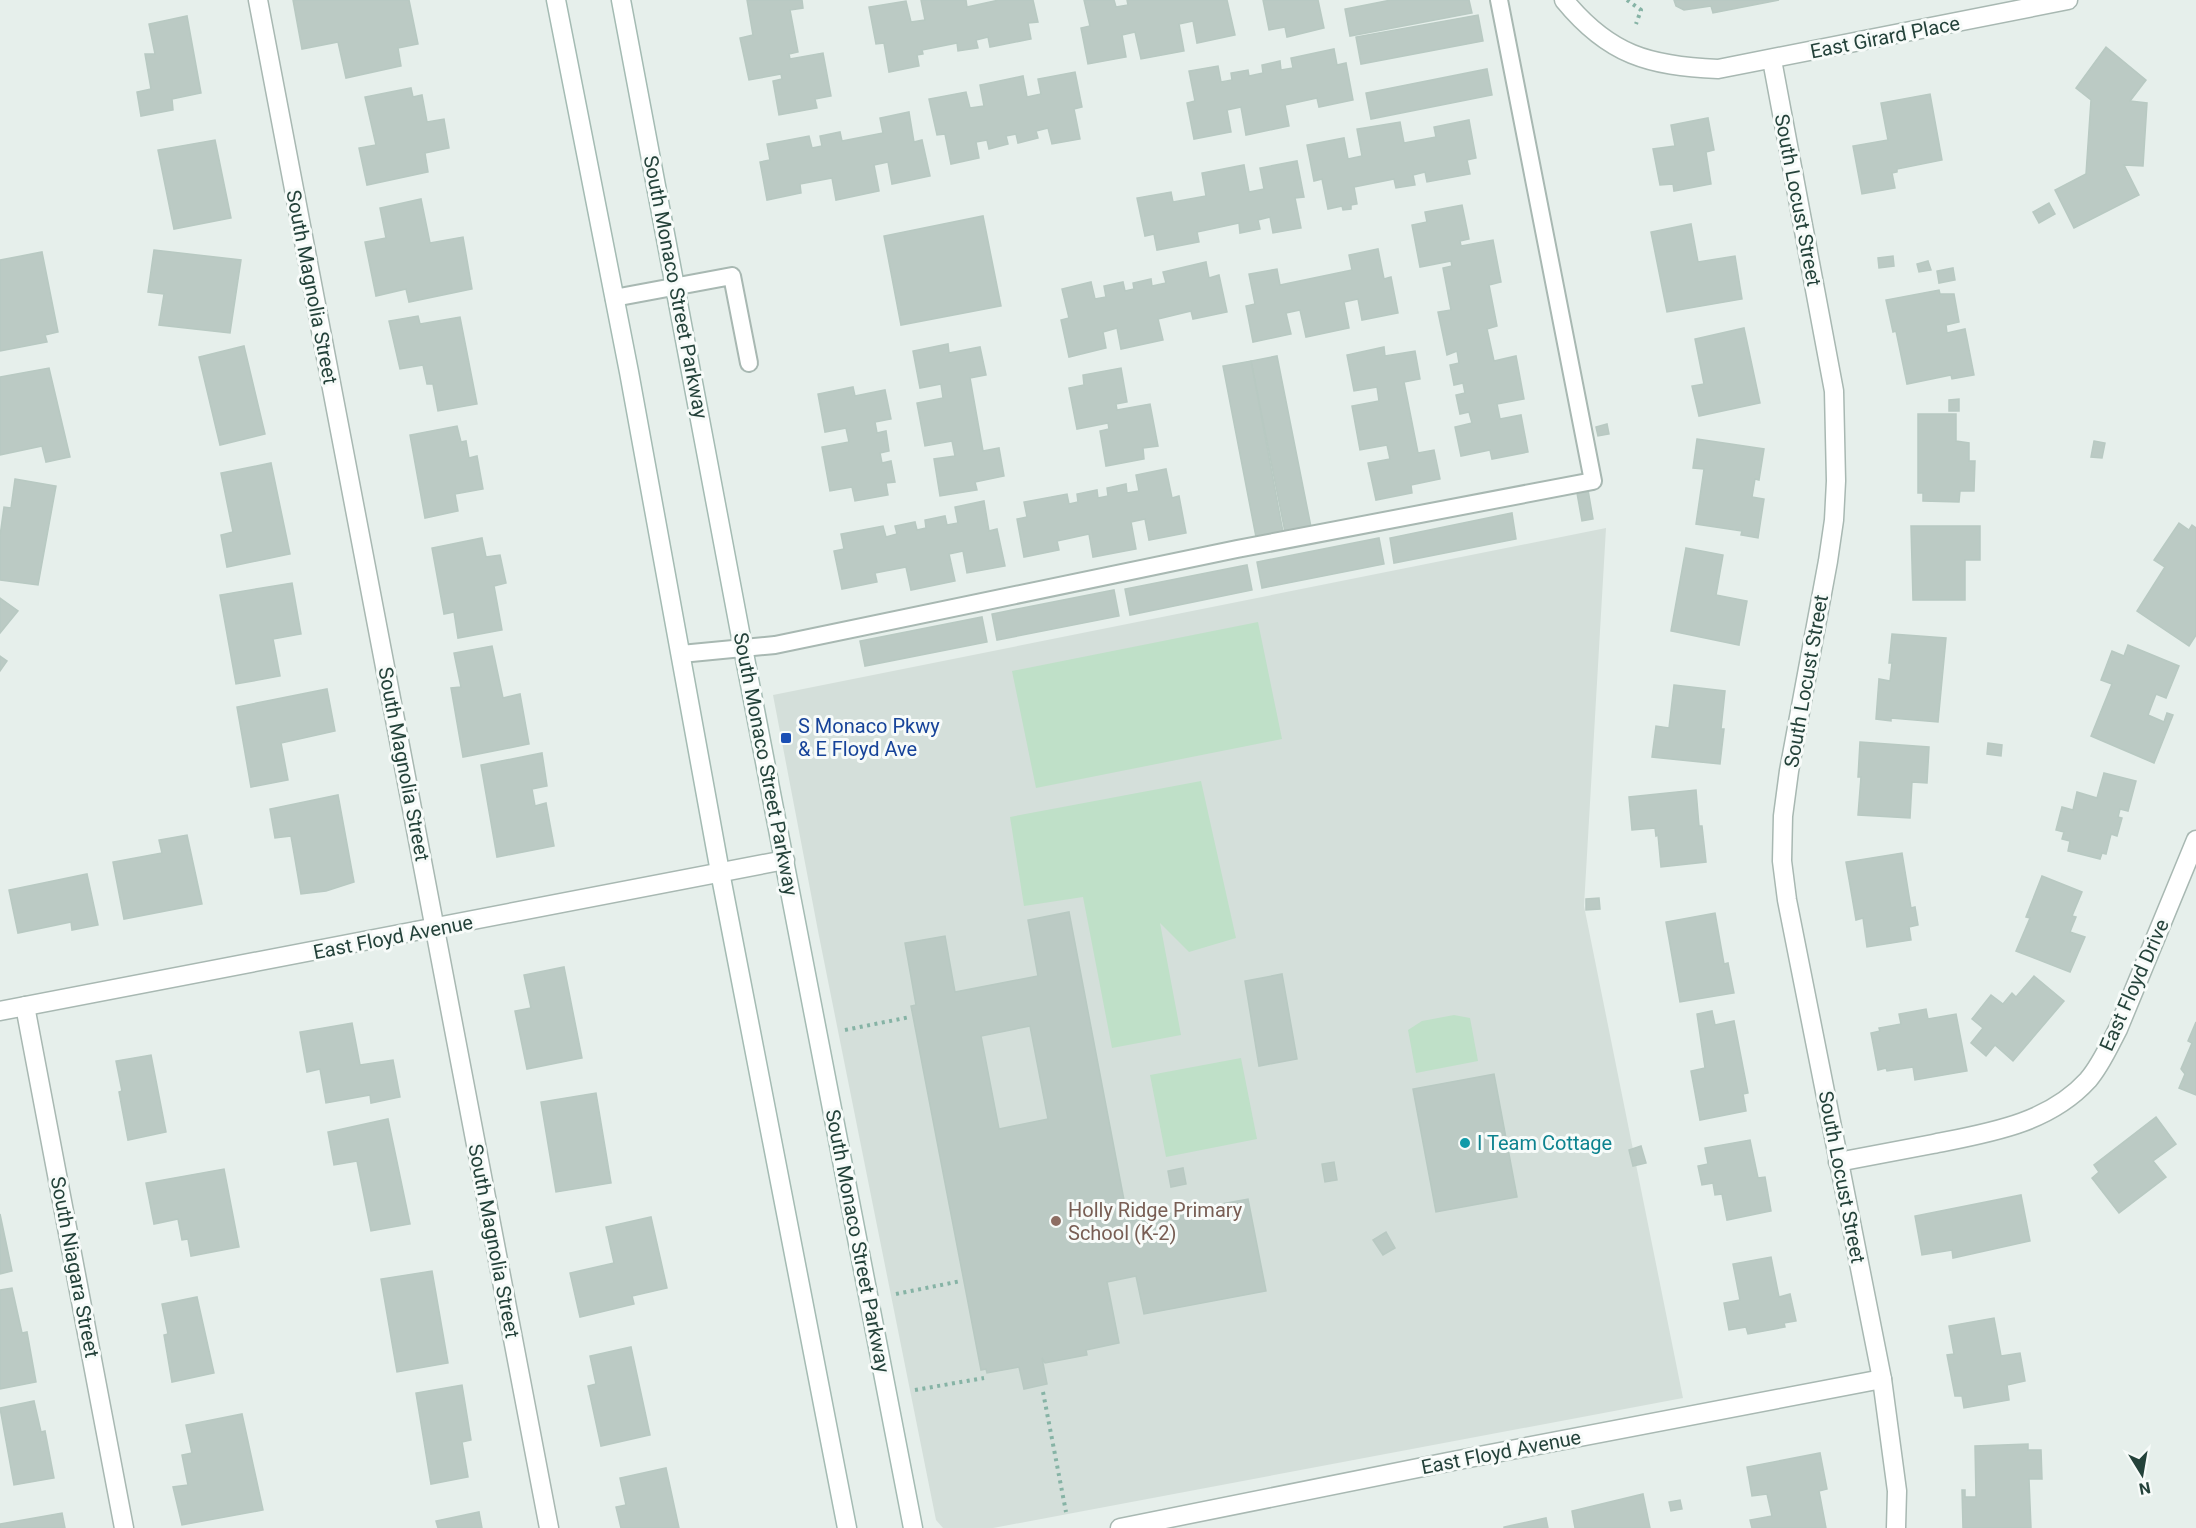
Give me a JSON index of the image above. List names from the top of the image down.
{
  "streets": {
    "street": [
      "East Girard Place",
      "South Locust Street",
      "South Magnolia Street",
      "South Monaco Street Parkway",
      "East Floyd Avenue",
      "East Floyd Drive",
      "South Niagara Street"
    ]
  },
  "crossings": [
    ["East Girard Place", "South Locust Street"],
    ["South Locust Street", "East Floyd Avenue"],
    ["South Locust Street", "East Floyd Drive"],
    ["South Magnolia Street", "East Floyd Avenue"],
    ["South Monaco Street Parkway", "East Floyd Avenue"],
    ["East Floyd Avenue", "South Niagara Street"]
  ],
  "places": {
    "transit": ["S Monaco Pkwy & E Floyd Ave"],
    "other": ["I Team Cottage", "Holly Ridge Primary School (K-2)"]
  },
  "north": "bottom"
}
